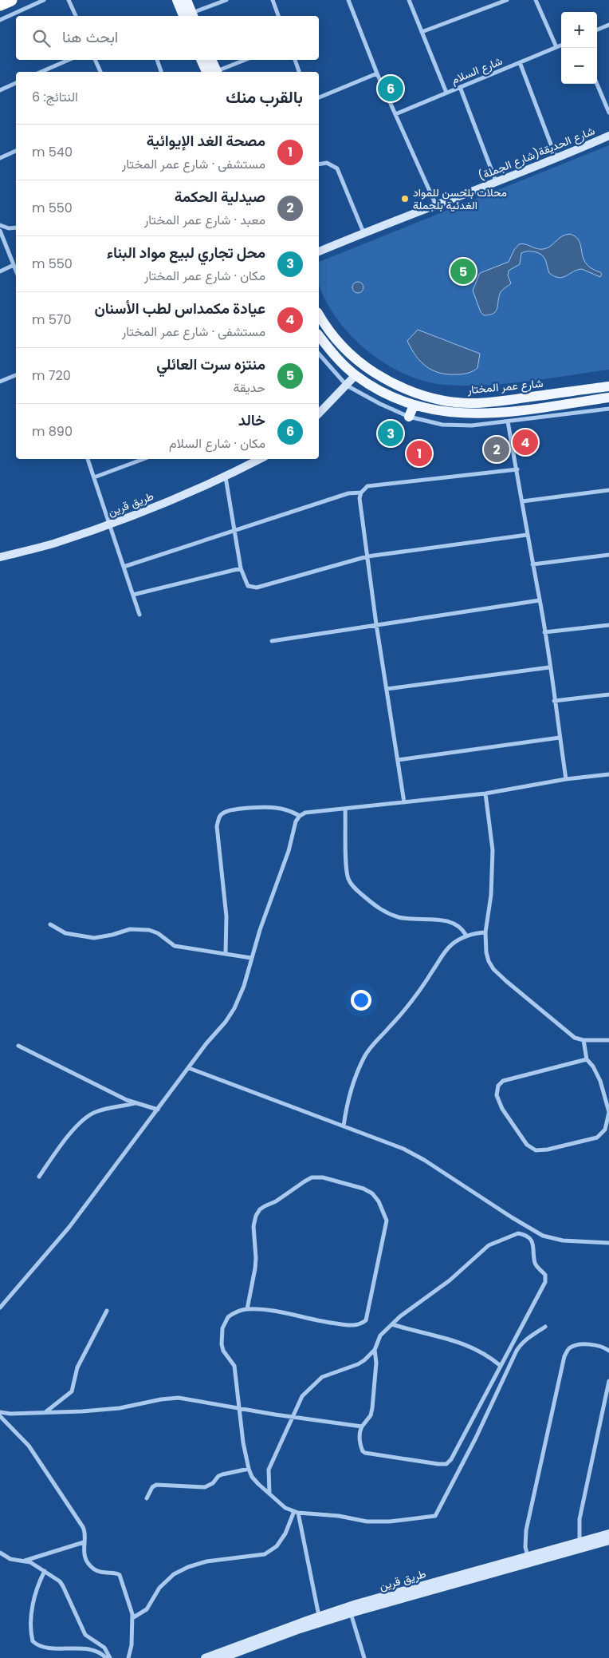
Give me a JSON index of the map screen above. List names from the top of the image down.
{
  "streets": {
    "main road": ["شارع عمر المختار"],
    "street": ["شارع السلام", "شارع الحديقة(شارع الجملة)", "طريق قرين"]
  },
  "places": ["محلات بلحسن للمواد الغدئية بلجملة"],
  "page": {
    "map_buttons": ["+", "−"],
    "search": "ابحث هنا",
    "heading": ["بالقرب منك", "النتائج: 6"],
    "pins": [
      "6",
      "5",
      "3",
      "4",
      "2",
      "1"
    ],
    "list": [
      {
        "mark": "1",
        "name": "مصحة الغد الإيوائية",
        "note": "مستشفى · شارع عمر المختار",
        "value": "540 m"
      },
      {
        "mark": "2",
        "name": "صيدلية الحكمة",
        "note": "معبد · شارع عمر المختار",
        "value": "550 m"
      },
      {
        "mark": "3",
        "name": "محل تجاري لبيع مواد البناء",
        "note": "مكان · شارع عمر المختار",
        "value": "550 m"
      },
      {
        "mark": "4",
        "name": "عيادة مكمداس لطب الأسنان",
        "note": "مستشفى · شارع عمر المختار",
        "value": "570 m"
      },
      {
        "mark": "5",
        "name": "منتزه سرت العائلي",
        "note": "حديقة",
        "value": "720 m"
      },
      {
        "mark": "6",
        "name": "خالد",
        "note": "مكان · شارع السلام",
        "value": "890 m"
      }
    ]
  }
}
